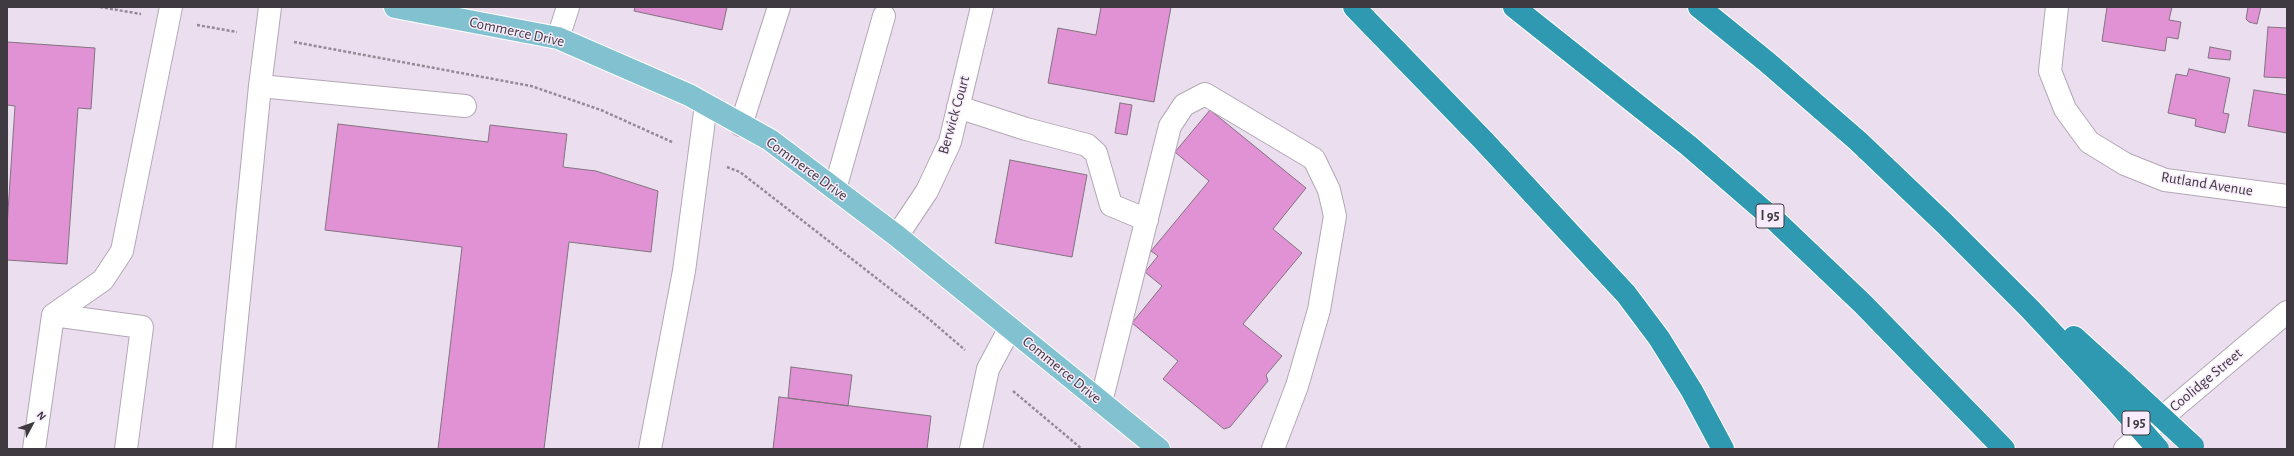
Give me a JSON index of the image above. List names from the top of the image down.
{
  "streets": {
    "highway": ["I 95"],
    "main road": ["Commerce Drive"],
    "street": ["Berwick Court", "Rutland Avenue", "Coolidge Street"]
  },
  "crossings": [
    ["Commerce Drive", "Berwick Court"]
  ],
  "north": "top right"
}
